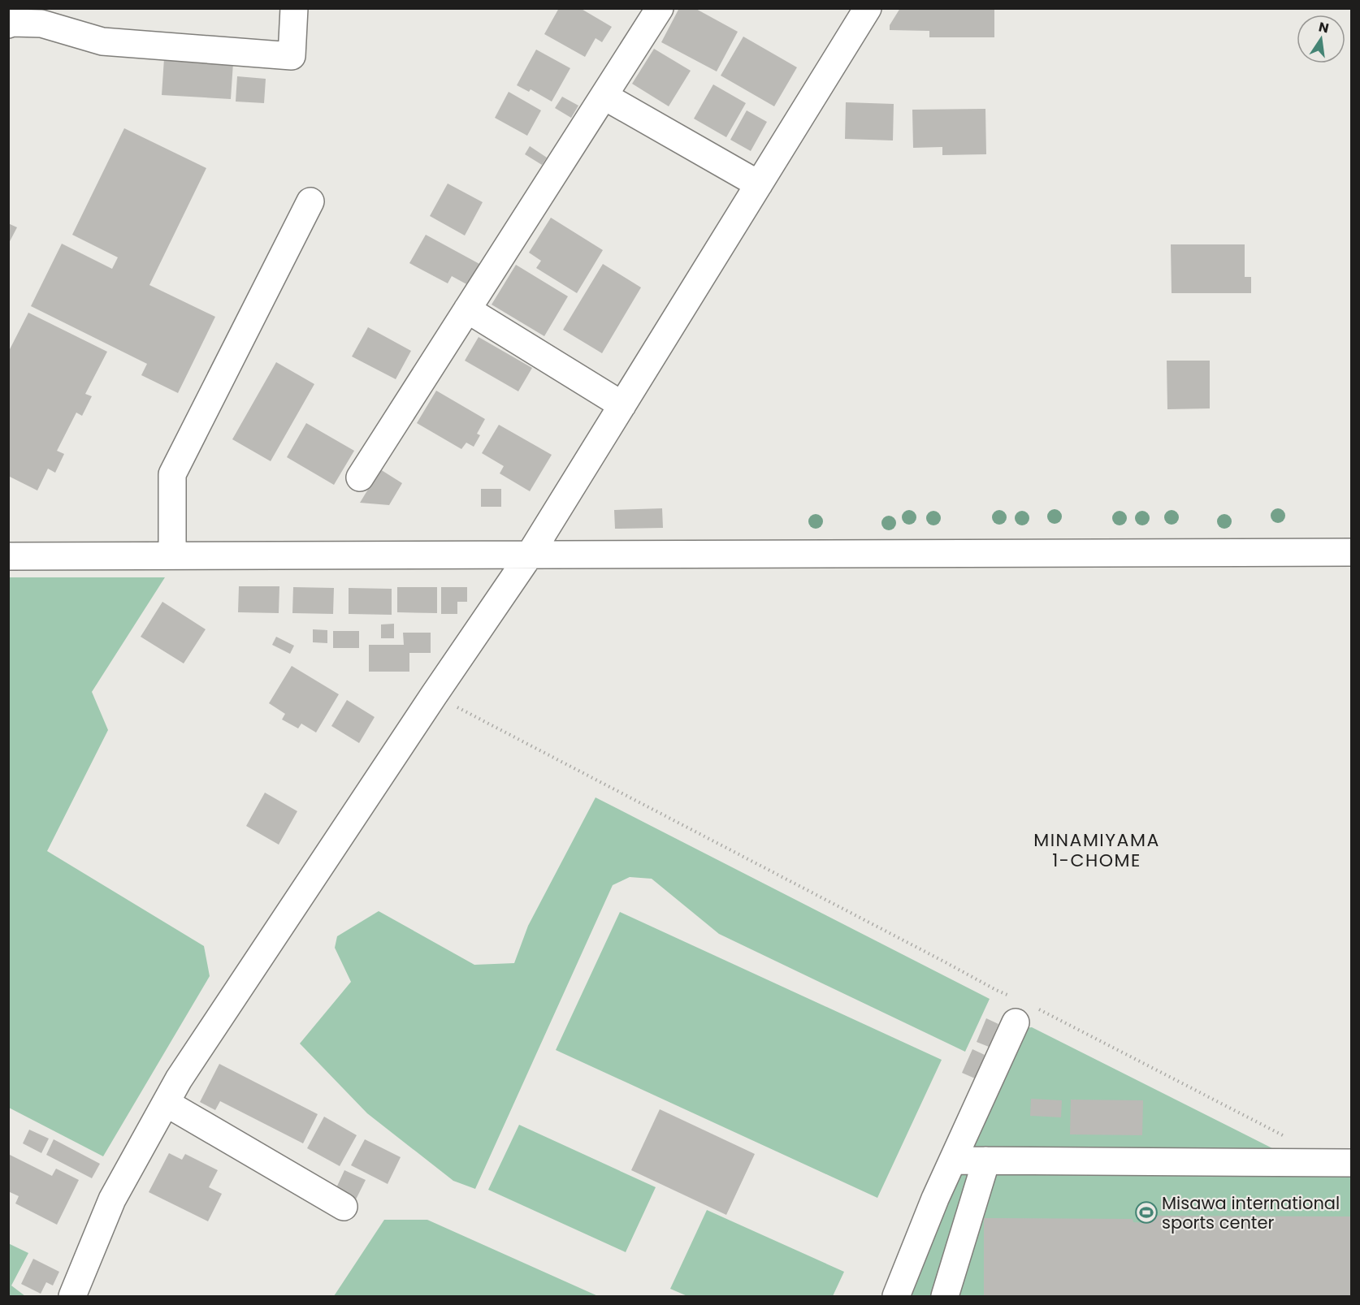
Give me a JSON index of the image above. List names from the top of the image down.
{
  "districts": ["MINAMIYAMA 1-CHOME"],
  "places": {
    "sports": ["Misawa international sports center"]
  },
  "north": "top"
}
